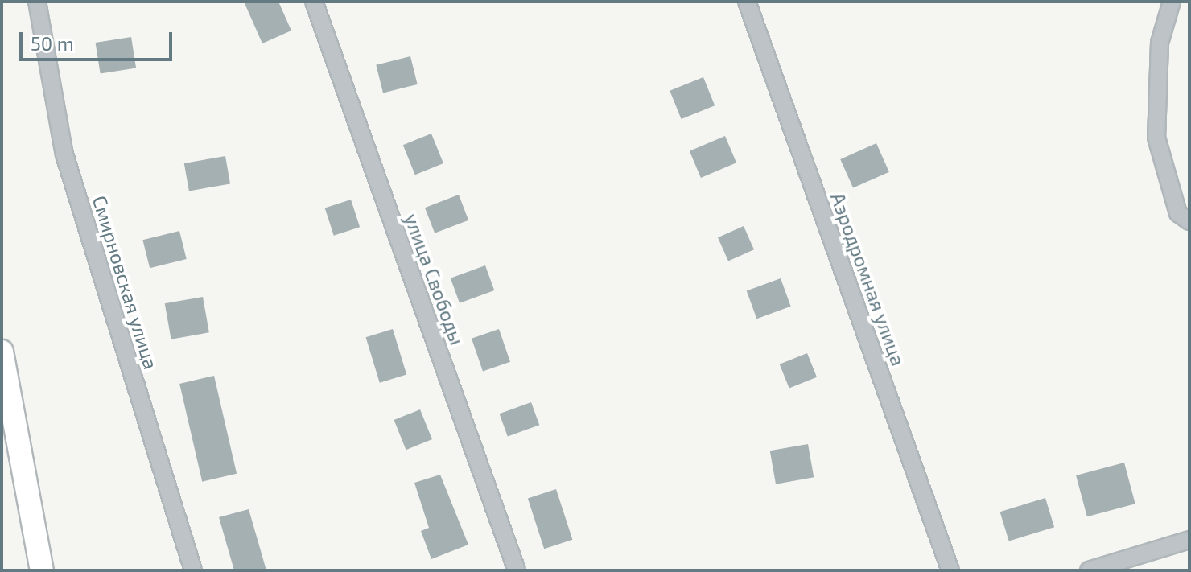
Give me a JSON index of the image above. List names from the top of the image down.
{
  "streets": {
    "street": ["улица Свободы", "Аэродромная улица", "Смирновская улица"]
  },
  "scale_bar": "50 m"
}
